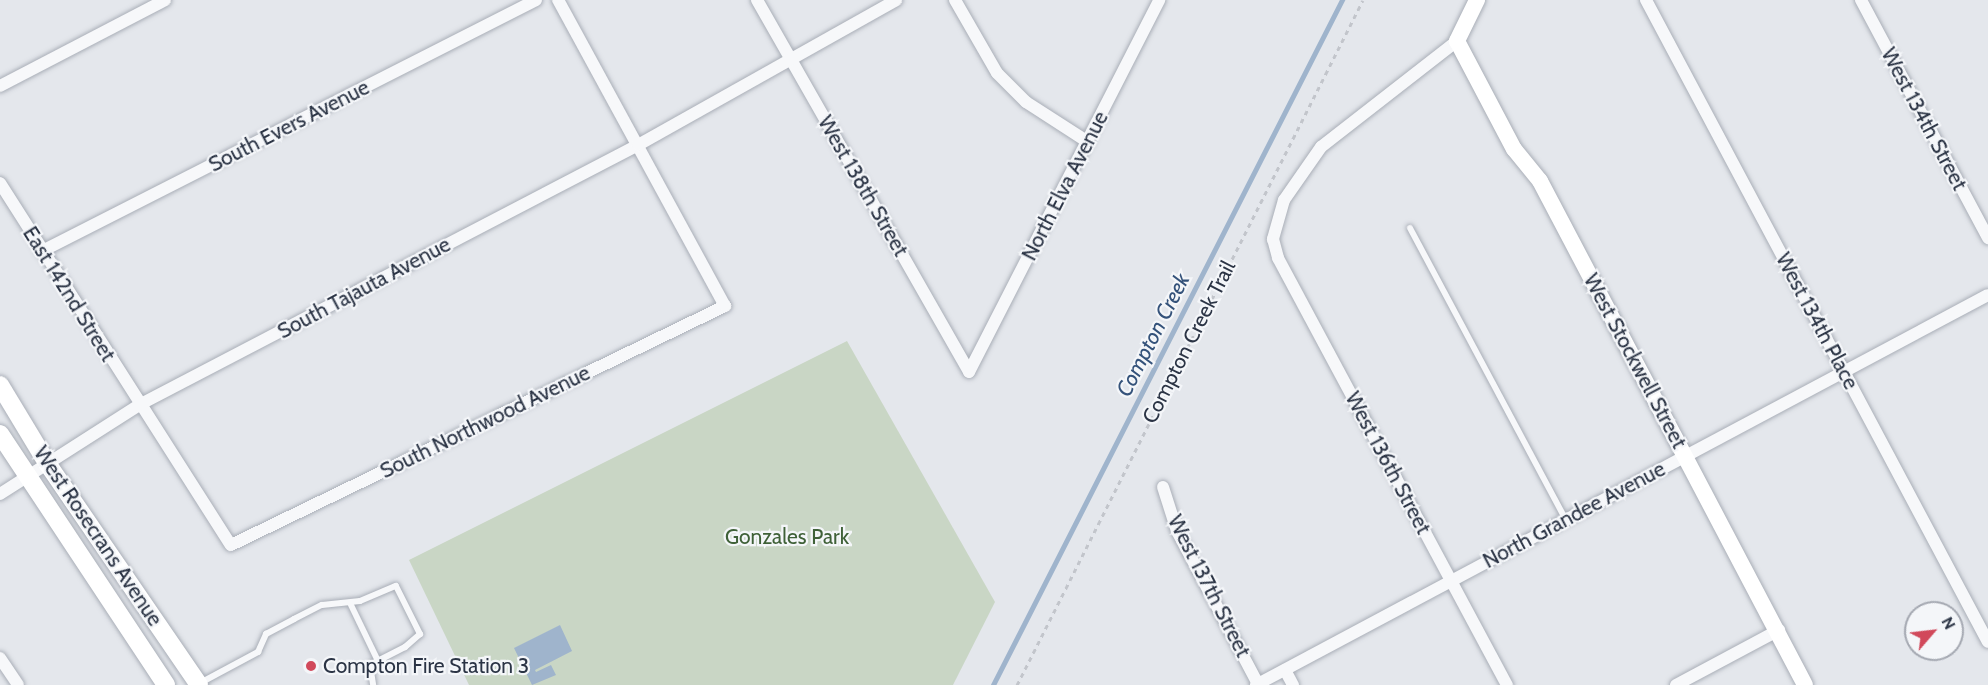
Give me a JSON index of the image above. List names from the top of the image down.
{
  "streets": {
    "main road": ["West Rosecrans Avenue"],
    "street": [
      "West 134th Street",
      "South Evers Avenue",
      "West 138th Street",
      "North Elva Avenue",
      "South Tajauta Avenue",
      "East 142nd Street",
      "West 134th Place",
      "West Stockwell Street",
      "South Northwood Avenue",
      "West 136th Street",
      "North Grandee Avenue",
      "West 137th Street"
    ],
    "path": ["Compton Creek Trail"]
  },
  "crossings": [
    ["South Evers Avenue", "East 142nd Street"],
    ["West 138th Street", "North Elva Avenue"],
    ["West 138th Street", "South Tajauta Avenue"],
    ["South Tajauta Avenue", "East 142nd Street"],
    ["South Tajauta Avenue", "South Northwood Avenue"],
    ["South Tajauta Avenue", "West Rosecrans Avenue"],
    ["East 142nd Street", "South Northwood Avenue"],
    ["West 134th Place", "North Grandee Avenue"],
    ["West Stockwell Street", "West 136th Street"],
    ["West Stockwell Street", "North Grandee Avenue"],
    ["West 136th Street", "North Grandee Avenue"],
    ["North Grandee Avenue", "West 137th Street"]
  ],
  "water": ["Compton Creek"],
  "parks": ["Gonzales Park"],
  "places": ["Compton Fire Station 3"],
  "north": "top right"
}
